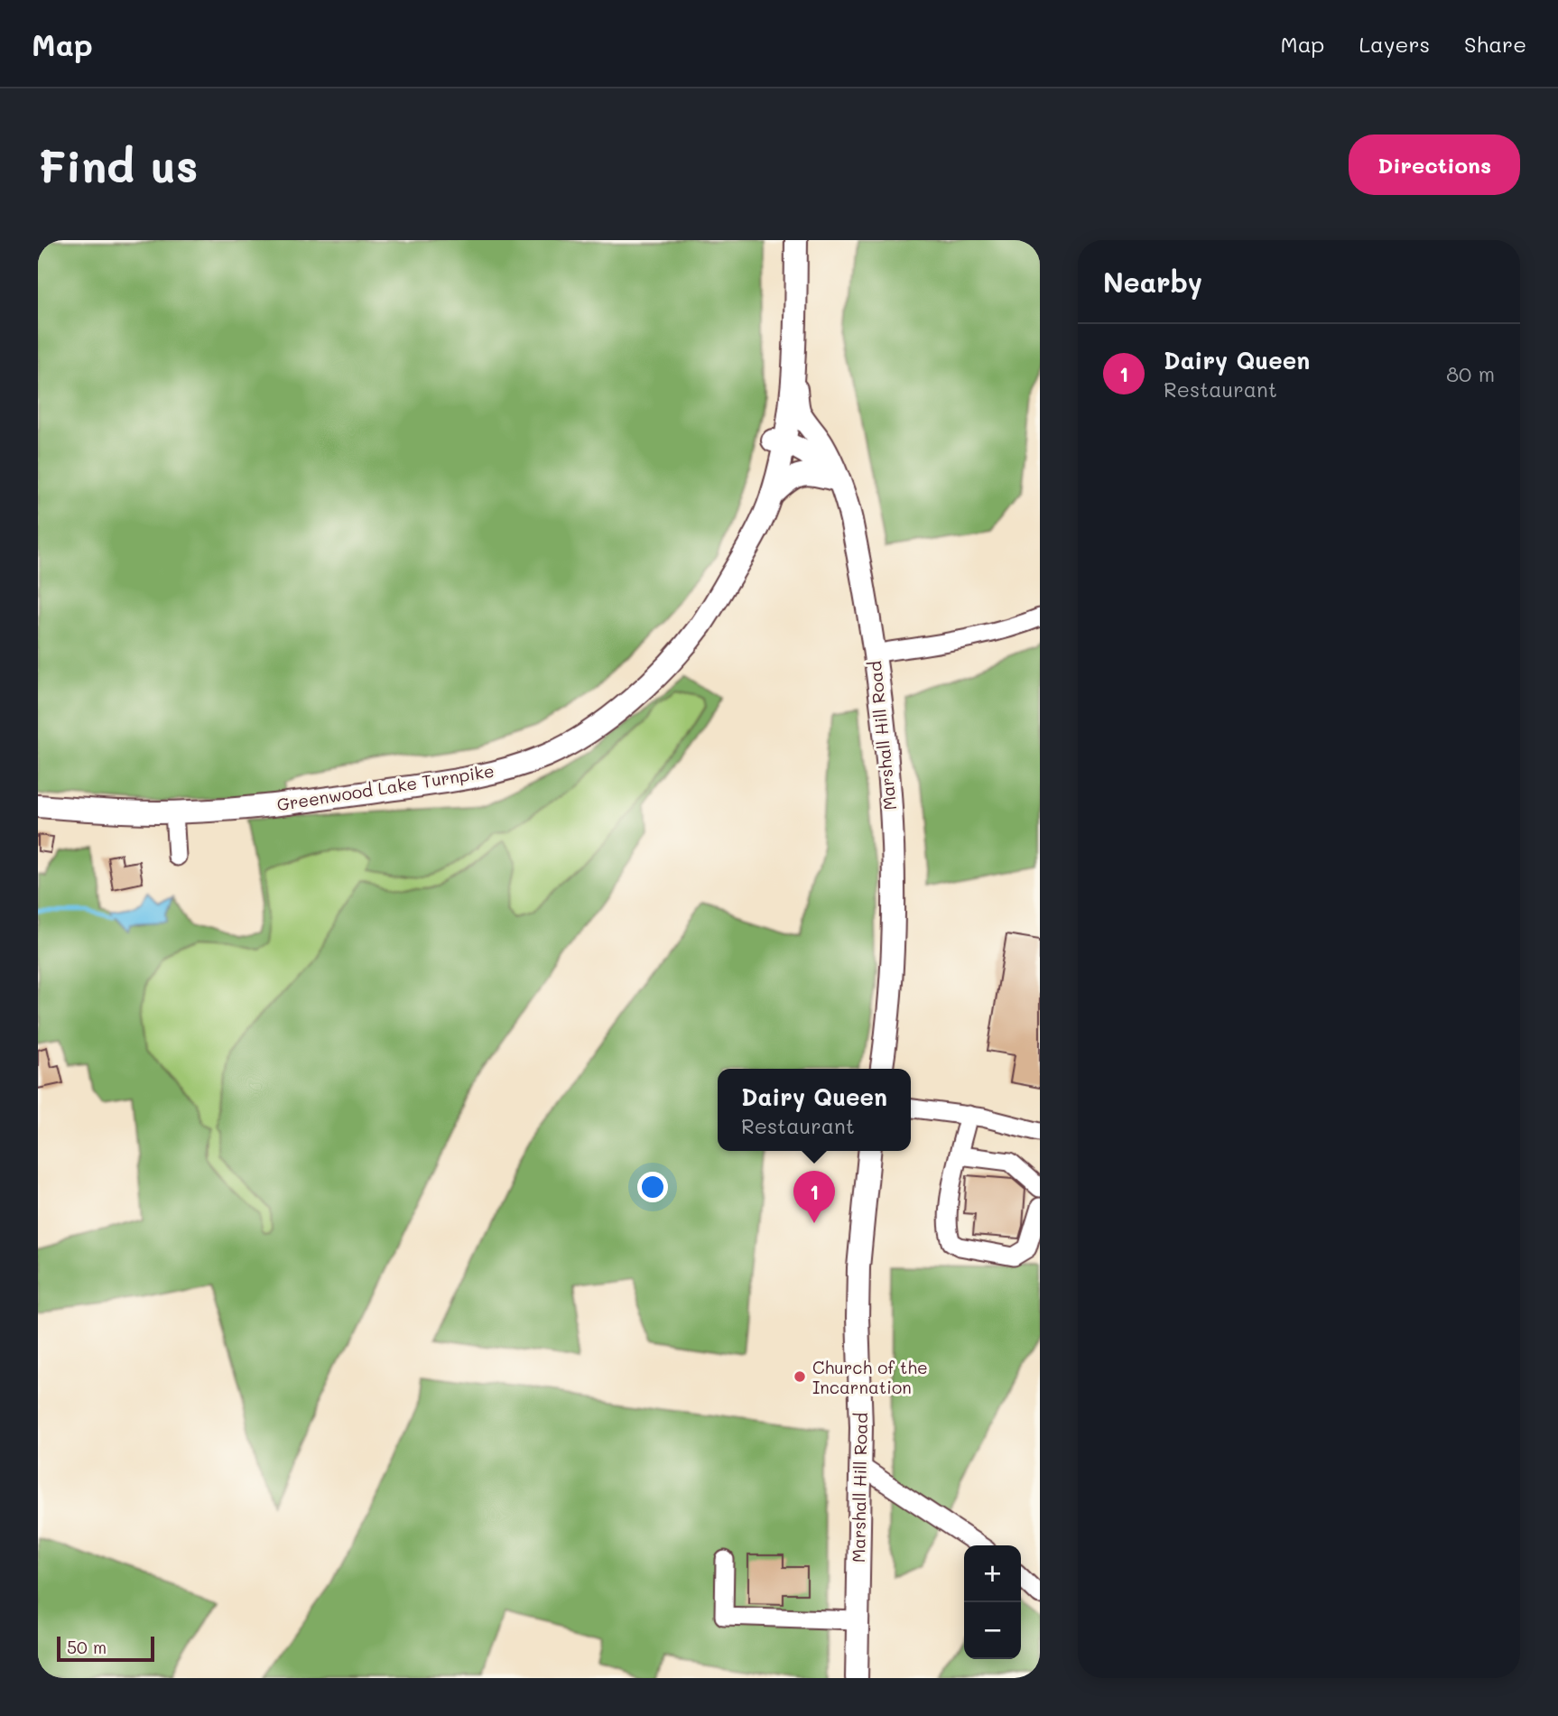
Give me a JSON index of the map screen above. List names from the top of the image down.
{
  "streets": {
    "main road": ["Marshall Hill Road", "Greenwood Lake Turnpike"]
  },
  "crossings": [
    ["Marshall Hill Road", "Greenwood Lake Turnpike"]
  ],
  "places": ["Church of the Incarnation"],
  "scale_bar": "50 m",
  "page": {
    "header": "Map",
    "nav": ["Map", "Layers", "Share"],
    "buttons": "Directions",
    "title": "Find us",
    "heading": "Nearby",
    "list": [
      {
        "mark": "1",
        "name": "Dairy Queen",
        "note": "Restaurant",
        "value": "80 m"
      }
    ],
    "popup": ["Dairy Queen", "Restaurant"],
    "pins": "1",
    "map_buttons": ["+", "−"],
    "scale": "50 m"
  }
}
